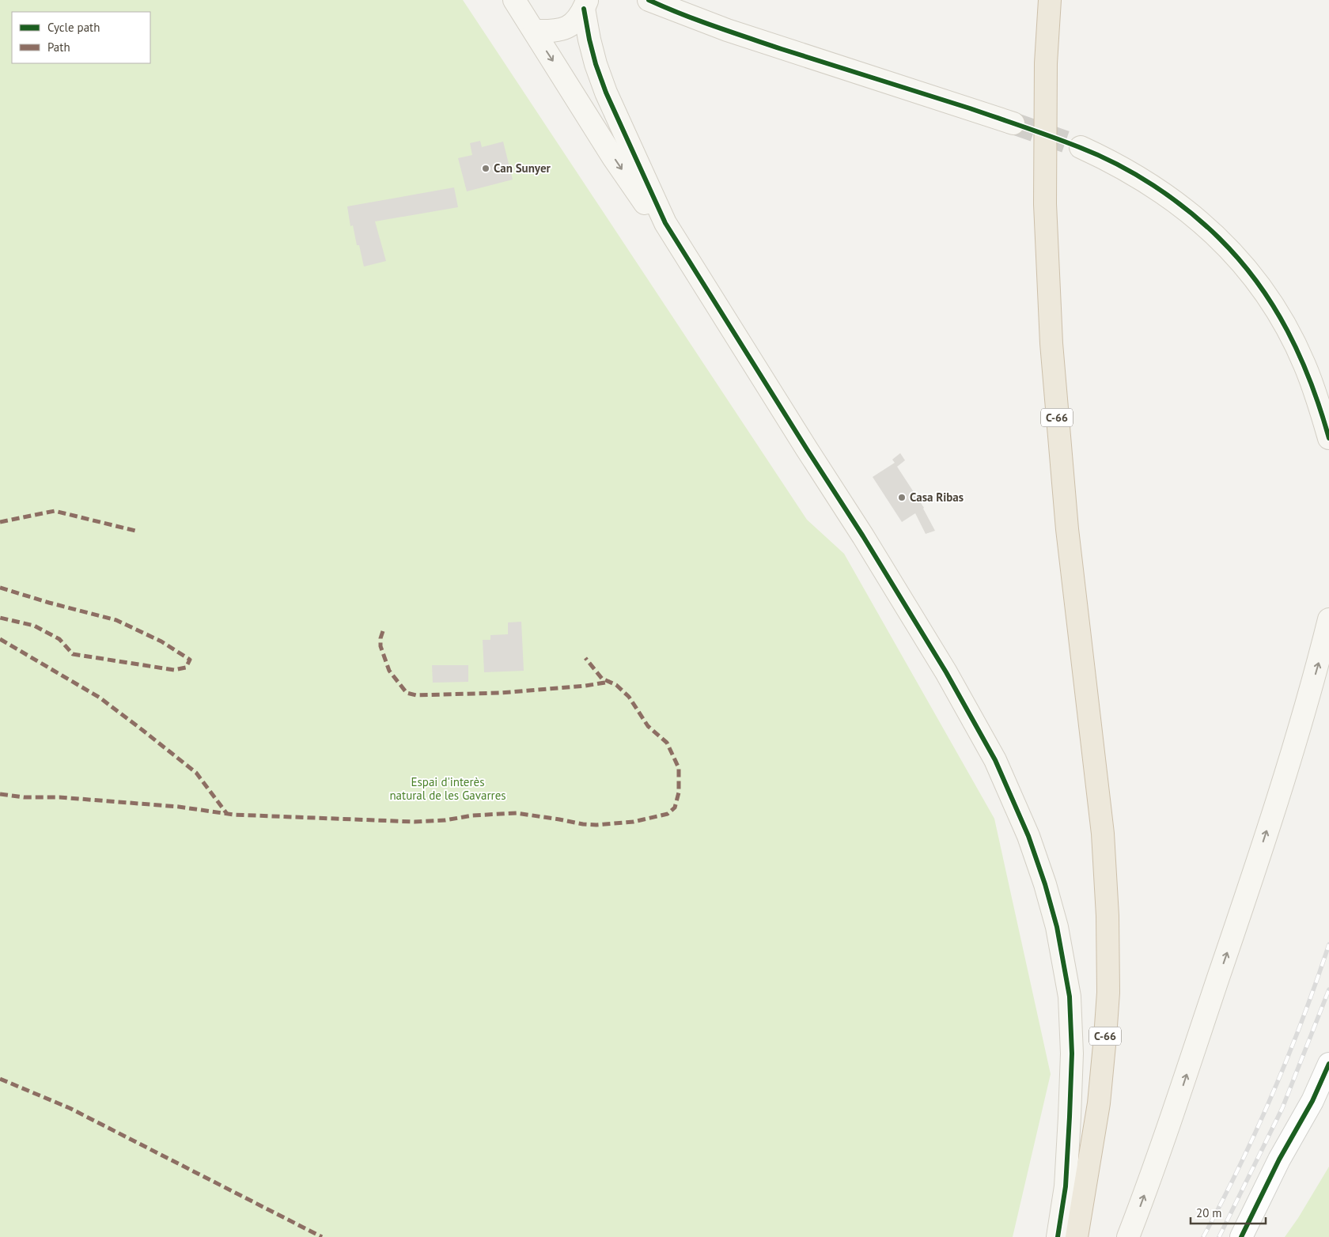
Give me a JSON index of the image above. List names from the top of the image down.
{
  "streets": {
    "highway": ["C-66"]
  },
  "parks": ["Espai d'interès natural de les Gavarres"],
  "places": ["Can Sunyer", "Casa Ribas"],
  "legend": ["Cycle path", "Path"],
  "scale_bar": "20 m"
}
